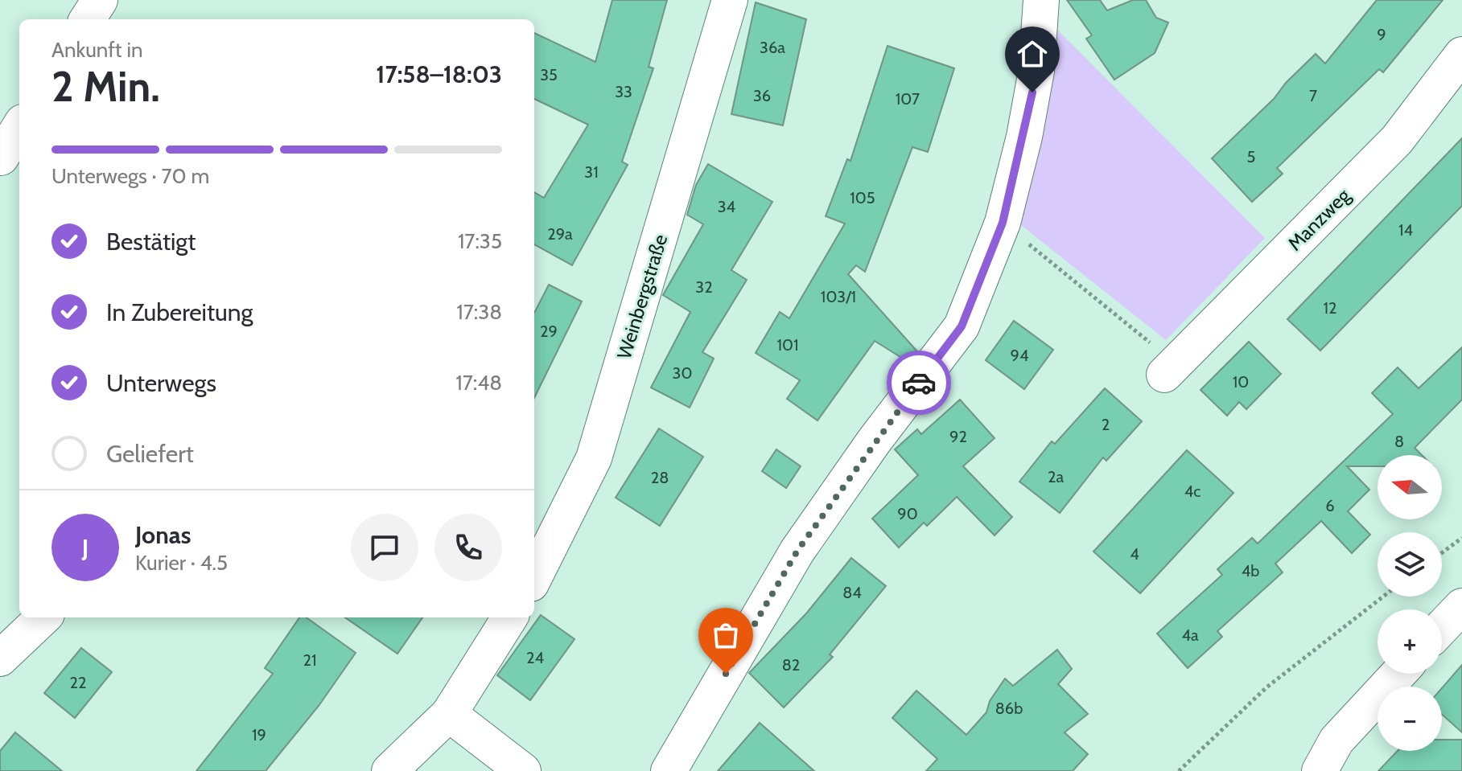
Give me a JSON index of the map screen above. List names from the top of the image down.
{
  "streets": {
    "street": ["Manzweg", "Weinbergstraße"]
  },
  "house_numbers": [
    "9",
    "36a",
    "35",
    "33",
    "36",
    "7",
    "107",
    "5",
    "31",
    "105",
    "34",
    "14",
    "29a",
    "32",
    "103/1",
    "12",
    "29",
    "101",
    "94",
    "30",
    "10",
    "2",
    "92",
    "8",
    "2a",
    "28",
    "4c",
    "6",
    "90",
    "4",
    "4b",
    "84",
    "4a",
    "24",
    "21",
    "82",
    "22",
    "86b",
    "19"
  ],
  "north": "left",
  "page": {
    "heading": ["2 Min.", "Ankunft in", "17:58–18:03"],
    "panel": ["Jonas", "Kurier · 4.5"],
    "bar": "Unterwegs · 70 m",
    "list": [
      ["Bestätigt", "17:35"],
      ["In Zubereitung", "17:38"],
      ["Unterwegs", "17:48"],
      "Geliefert"
    ],
    "map_buttons": ["+", "−"],
    "round": "J"
  }
}
